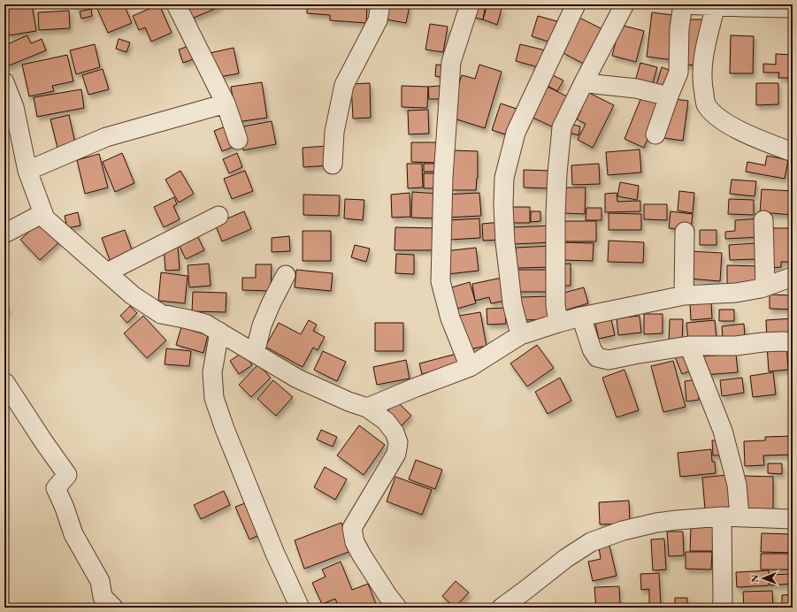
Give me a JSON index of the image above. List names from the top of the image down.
{
  "north": "left"
}
